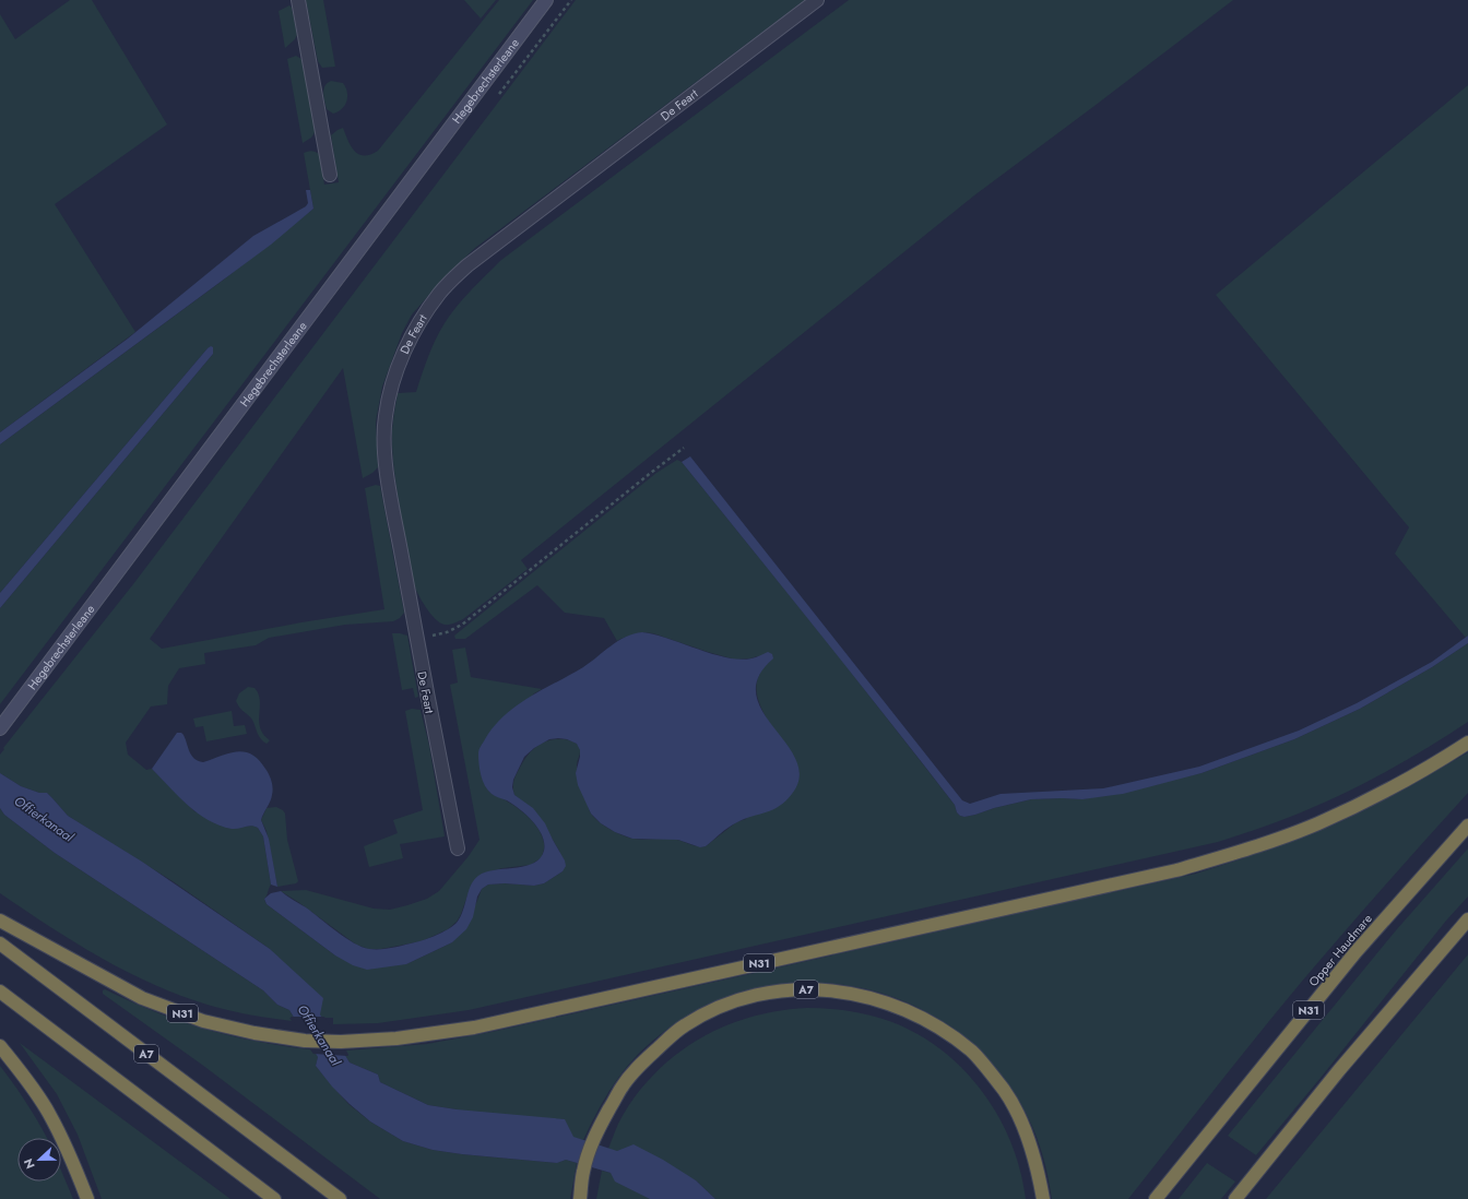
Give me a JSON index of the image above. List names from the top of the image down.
{
  "streets": {
    "highway": ["Opper Haudmare", "N31", "A7"],
    "street": ["Hegebrechsterleane", "De Feart"]
  },
  "water": ["Offierkanaal"],
  "north": "left"
}
